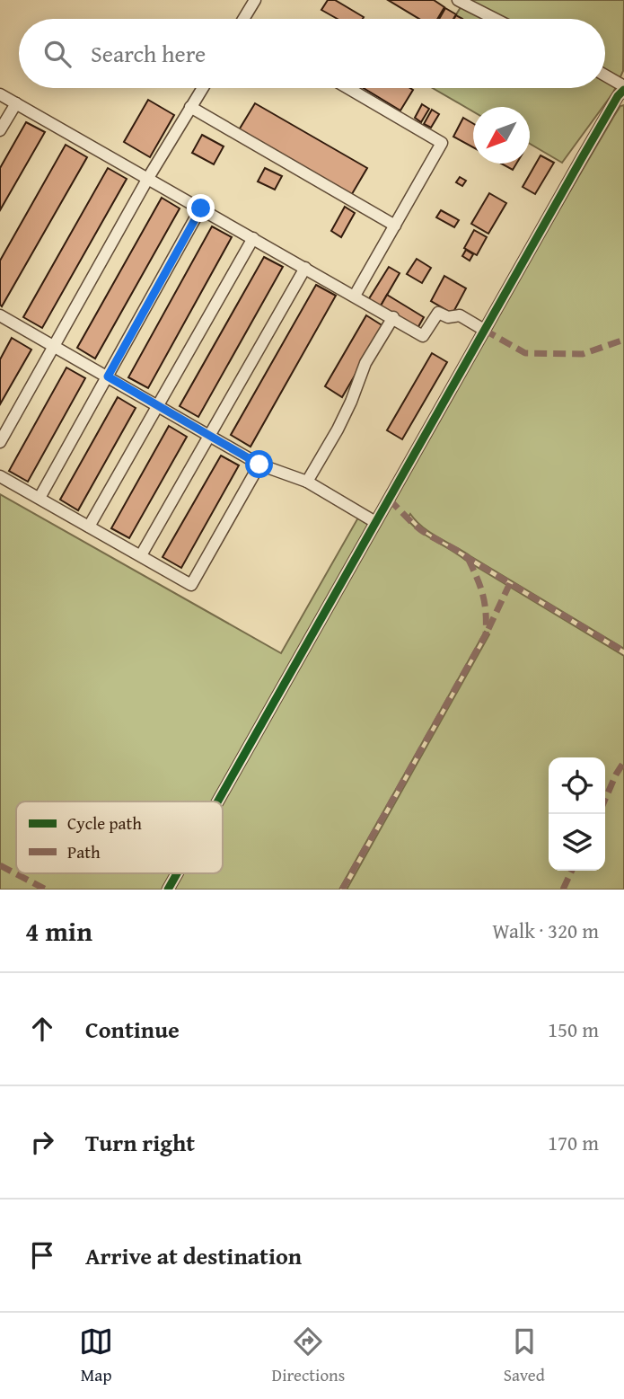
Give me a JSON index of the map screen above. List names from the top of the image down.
{
  "legend": ["Cycle path", "Path"],
  "north": "bottom left",
  "page": {
    "search": "Search here",
    "heading": ["4 min", "Walk · 320 m"],
    "list": [
      ["Continue", "150 m"],
      ["Turn right", "170 m"],
      "Arrive at destination"
    ],
    "nav": ["Map", "Directions", "Saved"]
  }
}
